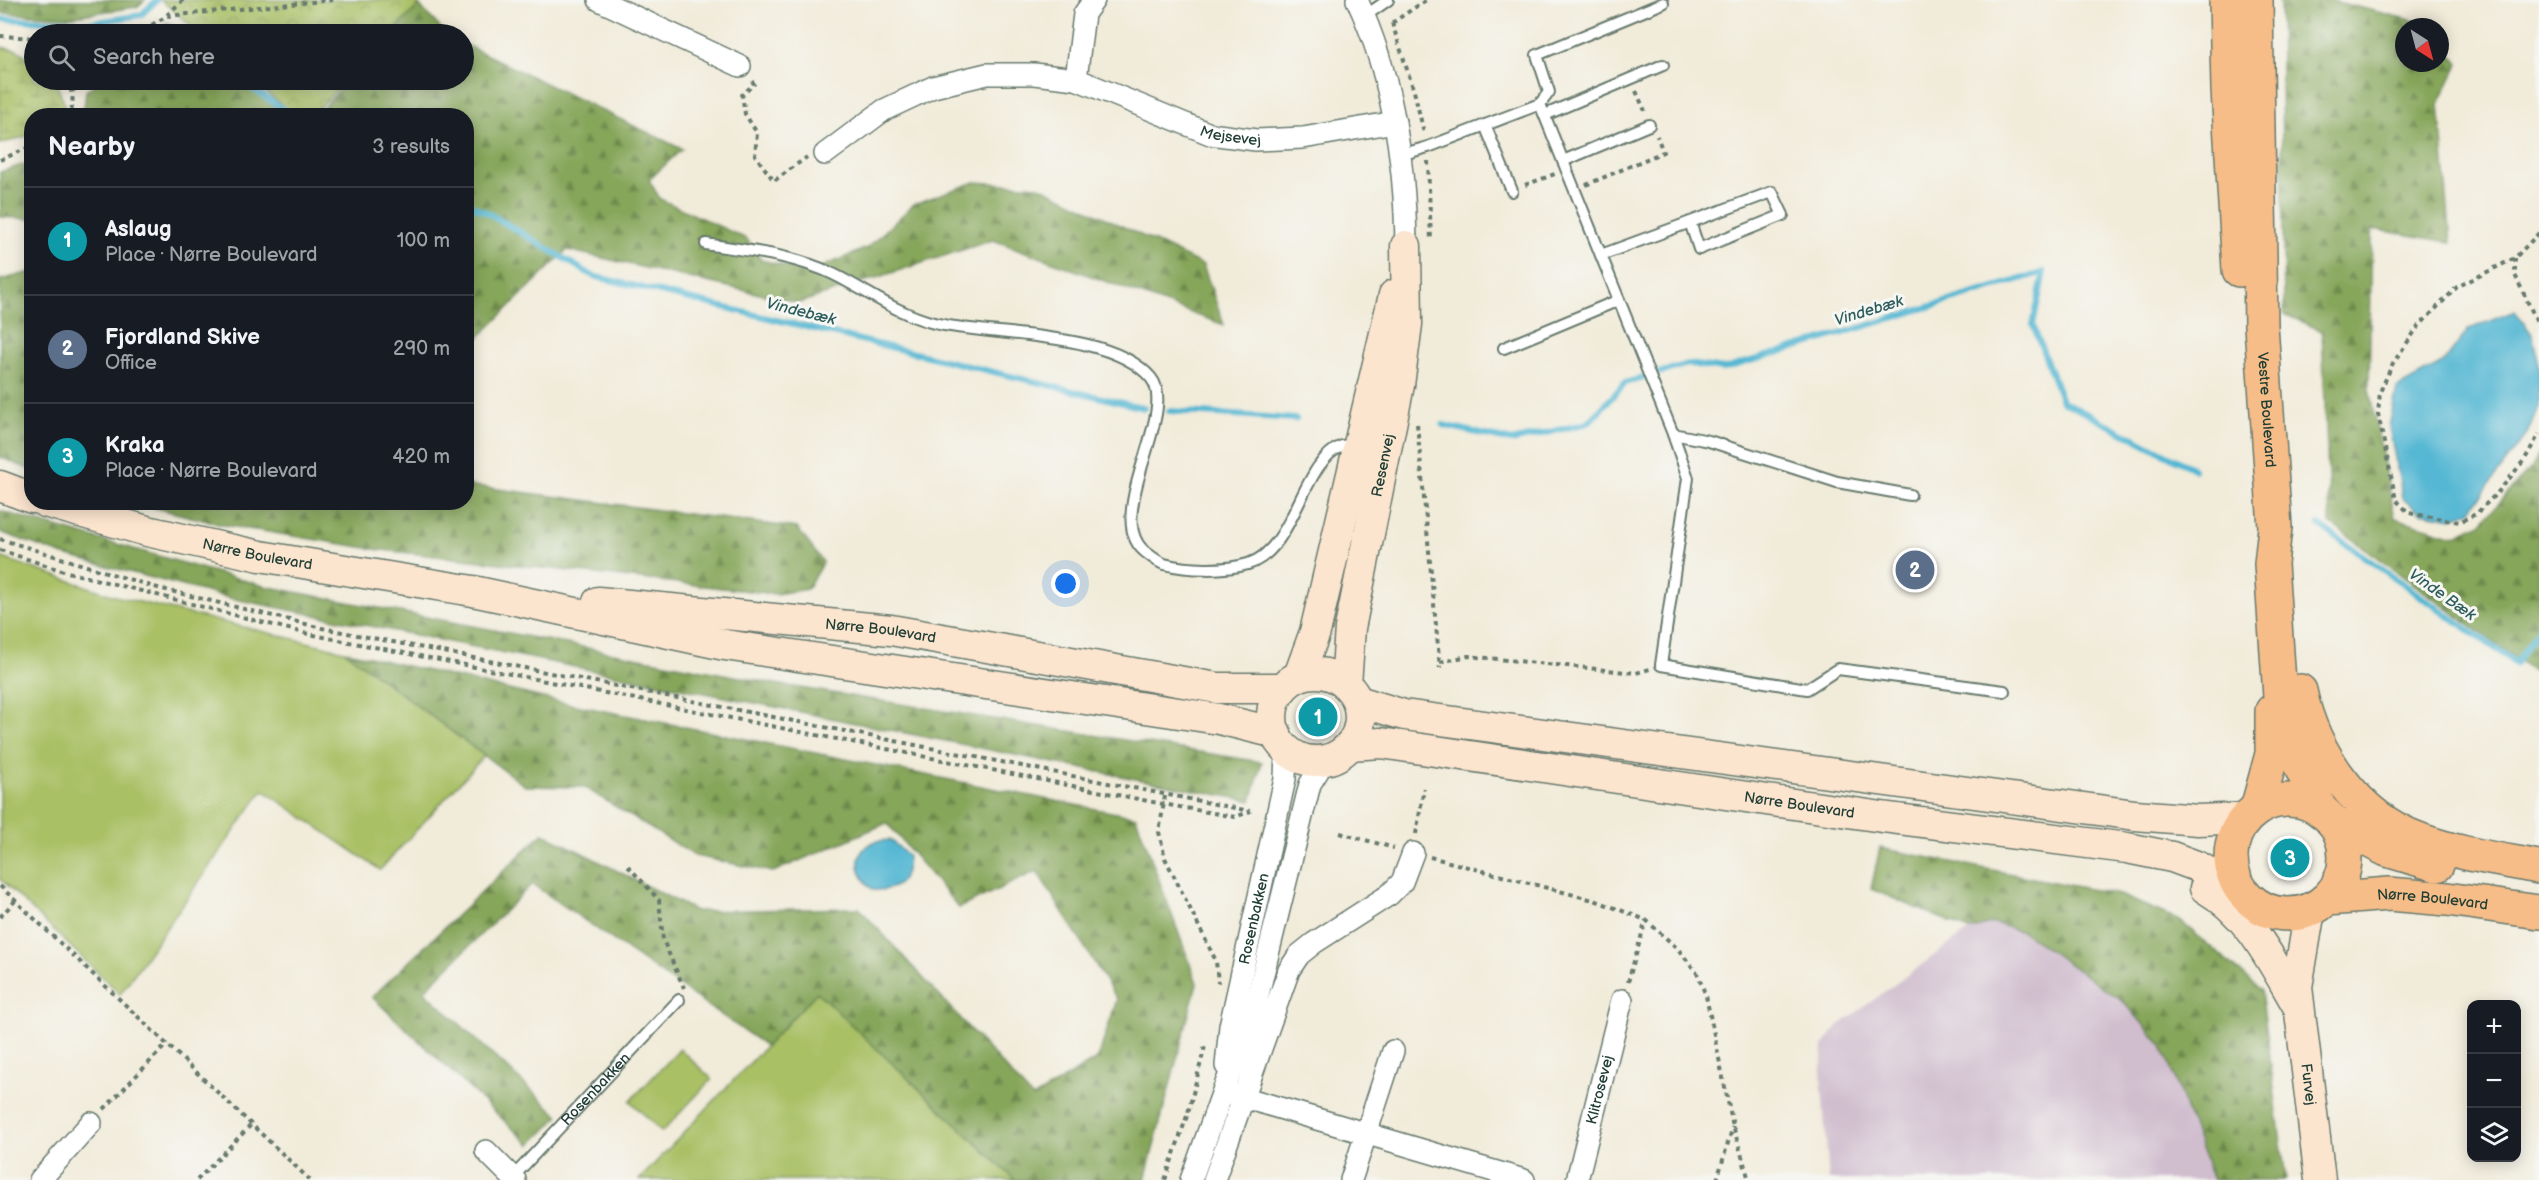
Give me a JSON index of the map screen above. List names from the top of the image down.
{
  "streets": {
    "main road": ["Vestre Boulevard", "Nørre Boulevard"],
    "street": [
      "Mejsevej",
      "Resenvej",
      "Rosenbakken",
      "Furvej",
      "Klitrosevej"
    ]
  },
  "crossings": [
    ["Mejsevej", "Resenvej"],
    ["Vestre Boulevard", "Nørre Boulevard"],
    ["Vestre Boulevard", "Furvej"],
    ["Resenvej", "Nørre Boulevard"],
    ["Resenvej", "Rosenbakken"],
    ["Nørre Boulevard", "Rosenbakken"],
    ["Nørre Boulevard", "Furvej"]
  ],
  "water": ["Vindebæk", "Vinde Bæk"],
  "north": "bottom right",
  "page": {
    "search": "Search here",
    "heading": ["Nearby", "3 results"],
    "list": [
      {
        "mark": "1",
        "name": "Aslaug",
        "note": "Place · Nørre Boulevard",
        "value": "100 m"
      },
      {
        "mark": "2",
        "name": "Fjordland Skive",
        "note": "Office",
        "value": "290 m"
      },
      {
        "mark": "3",
        "name": "Kraka",
        "note": "Place · Nørre Boulevard",
        "value": "420 m"
      }
    ],
    "pins": ["2", "1", "3"],
    "map_buttons": ["+", "−"]
  }
}
